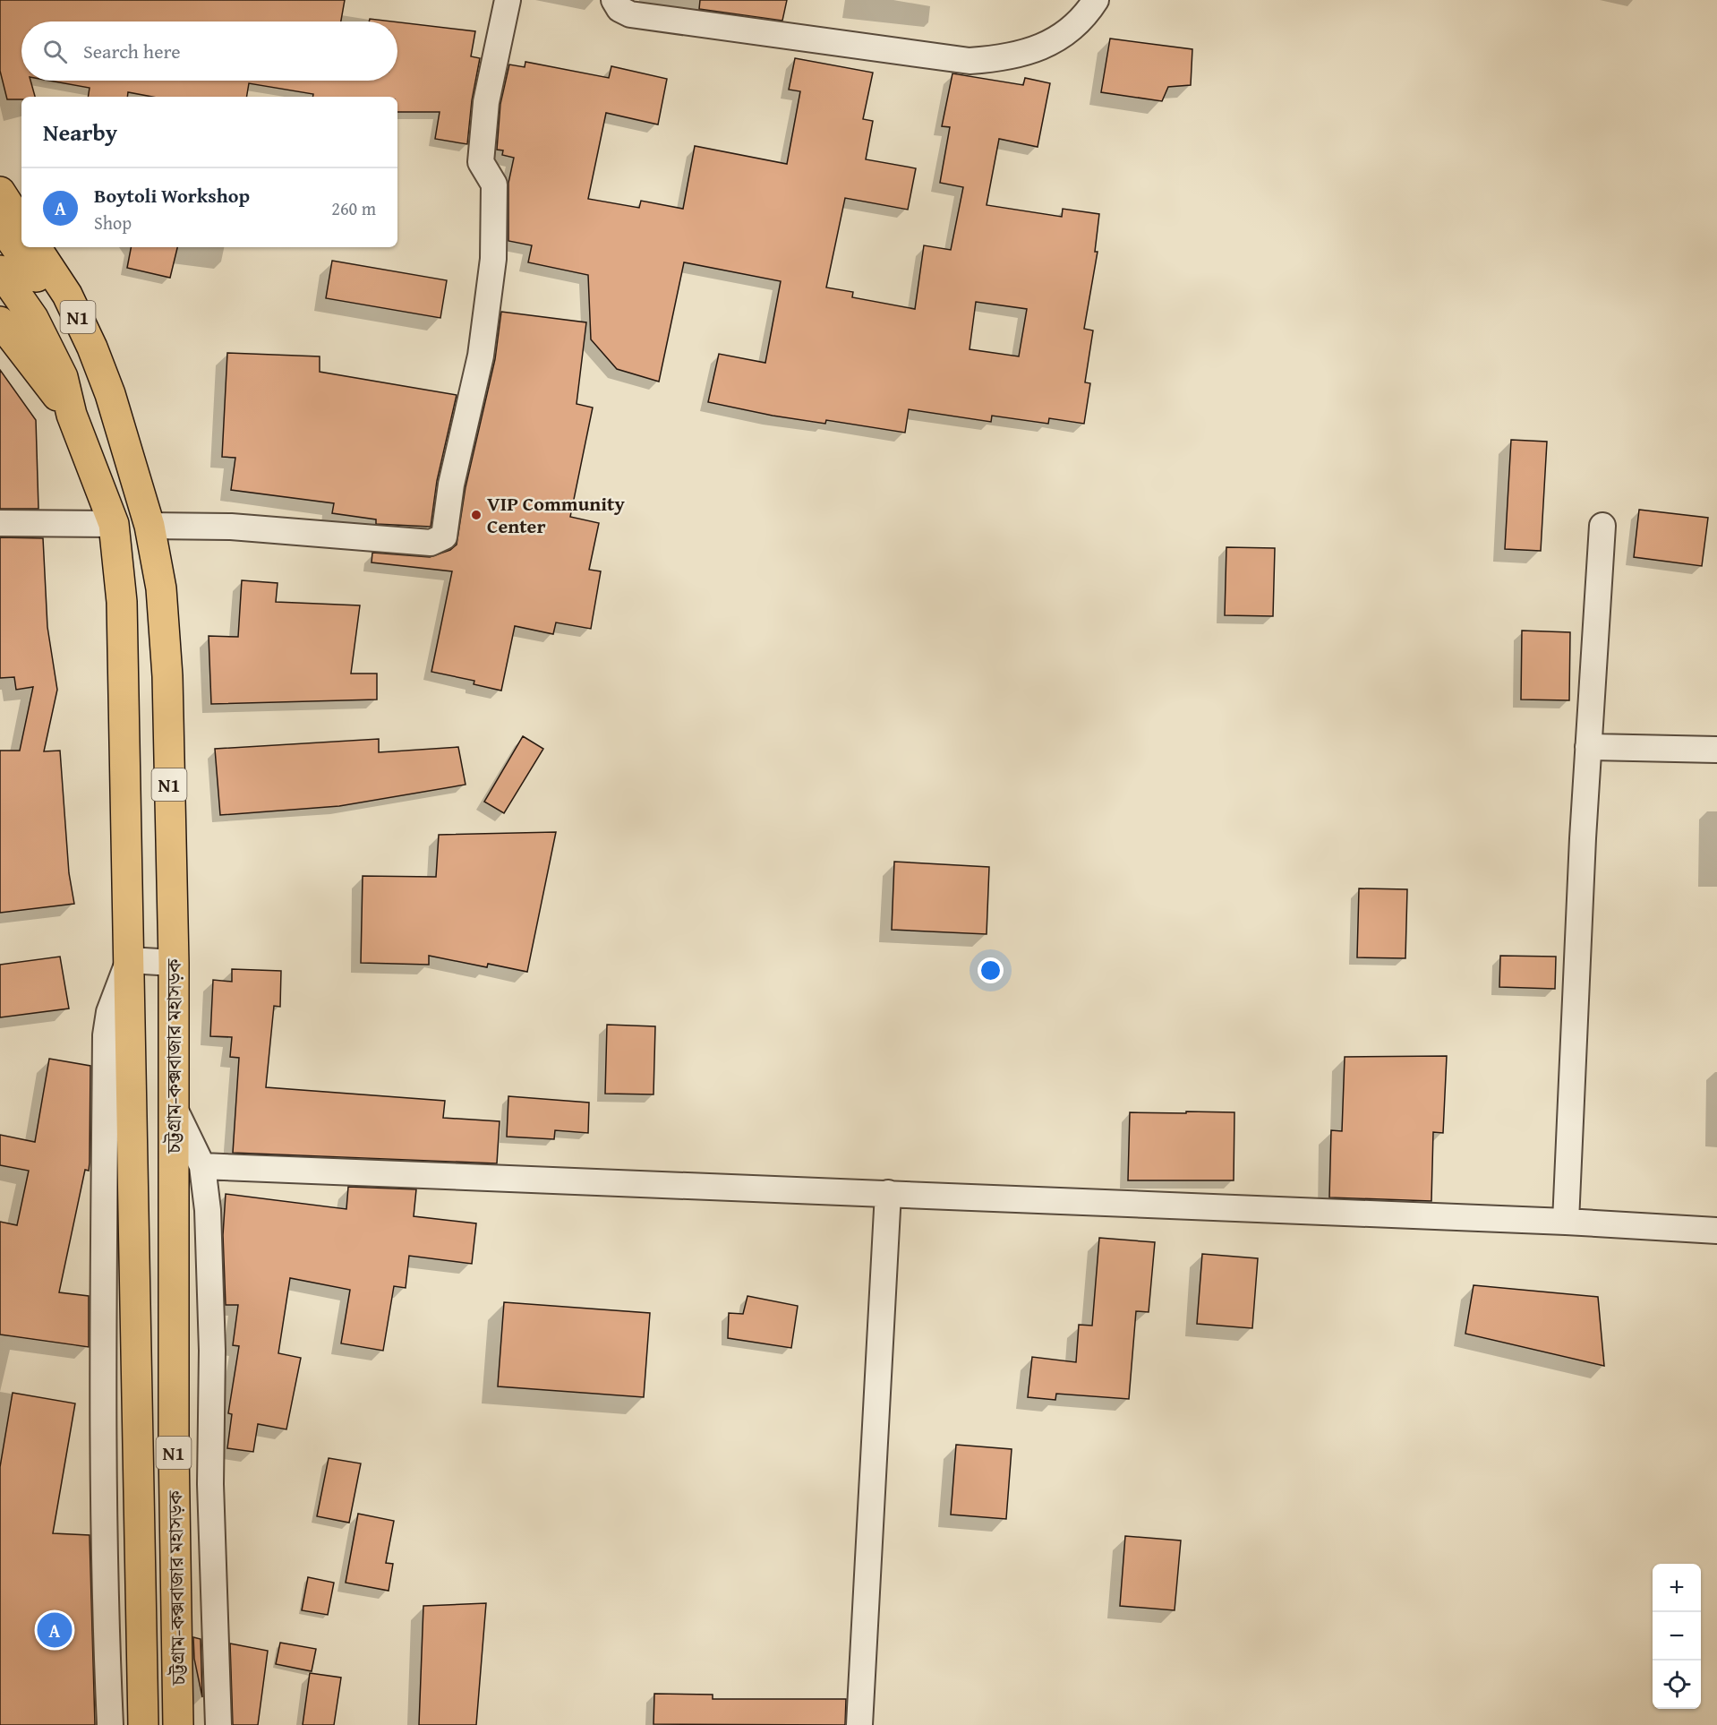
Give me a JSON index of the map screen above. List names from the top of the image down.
{
  "streets": {
    "highway": ["N1", "চট্টগ্রাম-কক্সবাজার মহাসড়ক"]
  },
  "crossings": [
    ["N1", "চট্টগ্রাম-কক্সবাজার মহাসড়ক"]
  ],
  "places": ["VIP Community Center"],
  "page": {
    "search": "Search here",
    "heading": "Nearby",
    "list": [
      {
        "mark": "A",
        "name": "Boytoli Workshop",
        "note": "Shop",
        "value": "260 m"
      }
    ],
    "map_buttons": ["+", "−"],
    "pins": "A"
  }
}
